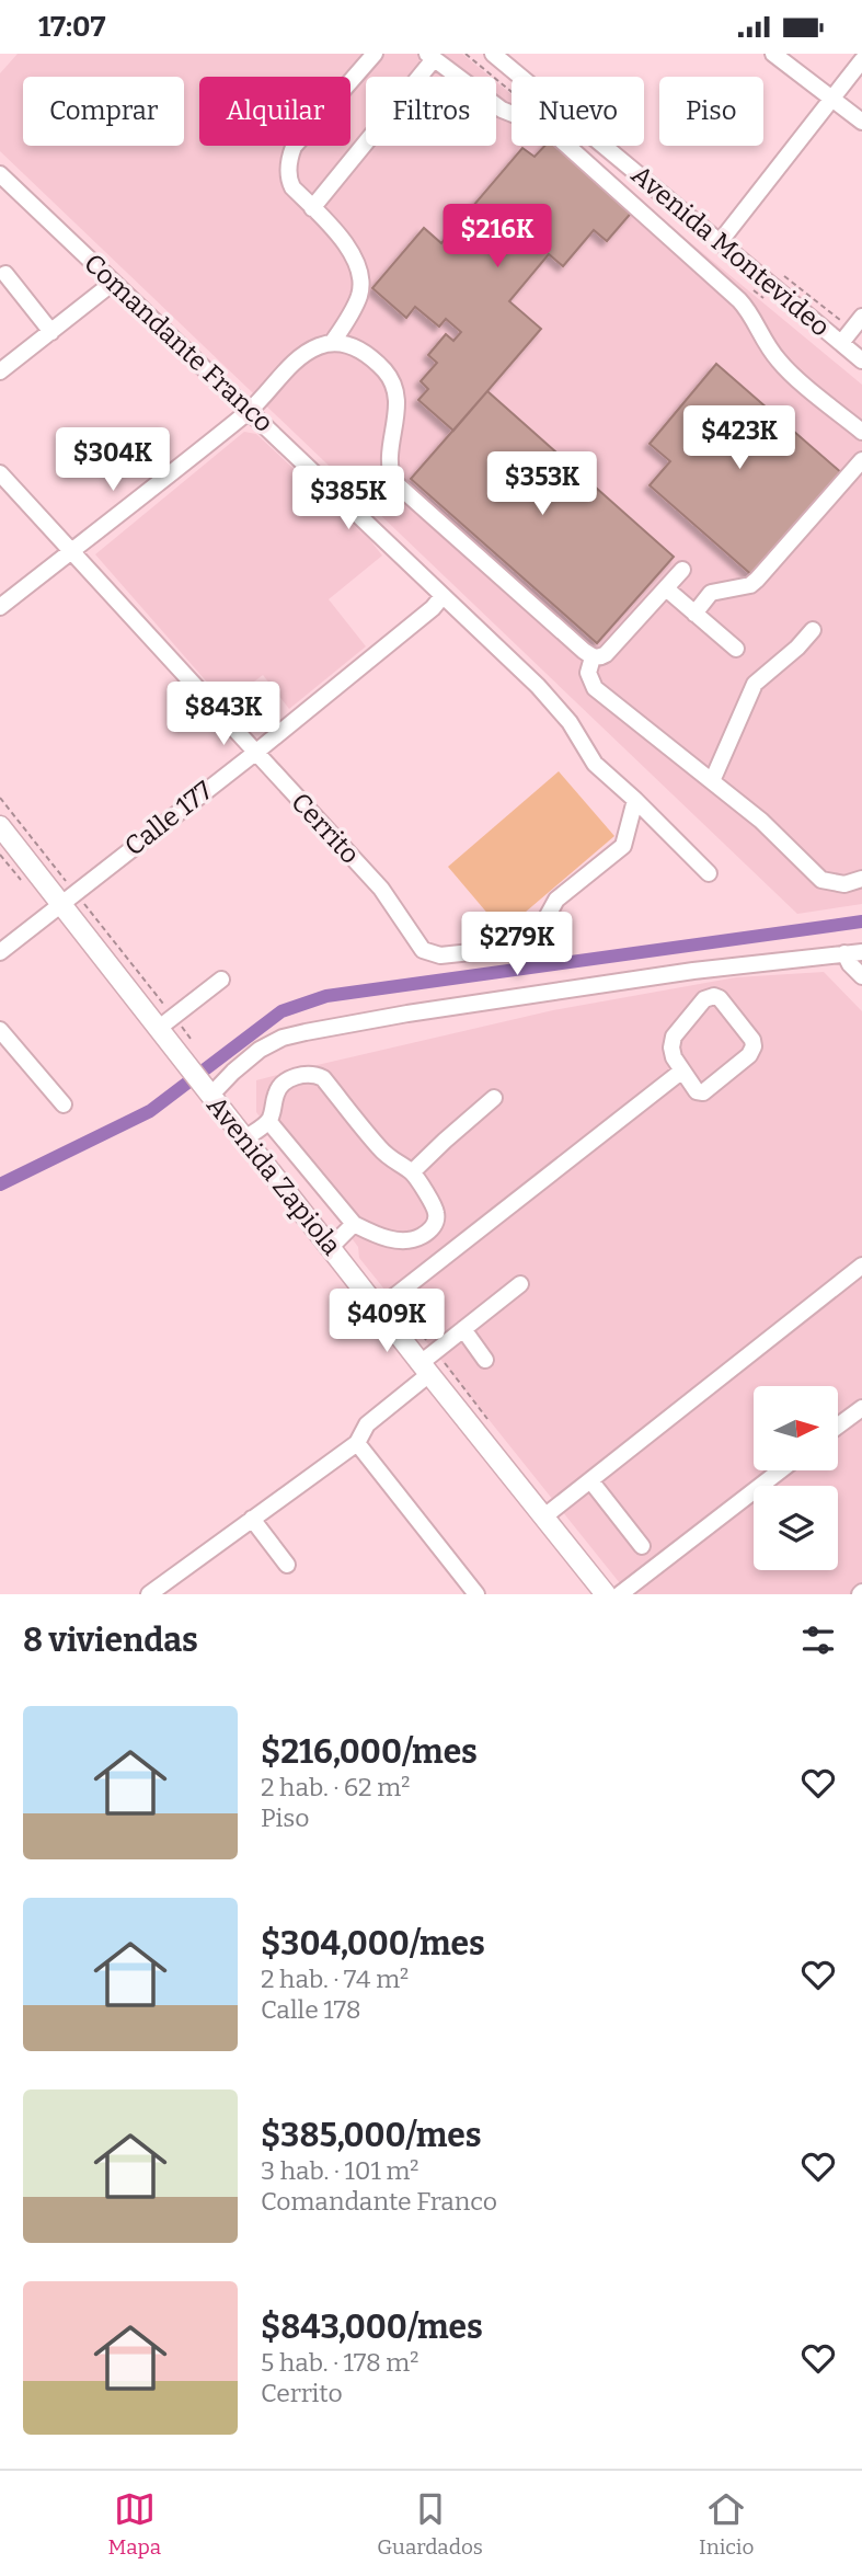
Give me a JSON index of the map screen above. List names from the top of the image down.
{
  "streets": {
    "main road": ["Avenida Zapiola"],
    "street": [
      "Avenida Montevideo",
      "Comandante Franco",
      "Calle 177",
      "Cerrito"
    ]
  },
  "crossings": [
    ["Comandante Franco", "Calle 177"],
    ["Calle 177", "Cerrito"],
    ["Calle 177", "Avenida Zapiola"]
  ],
  "north": "right",
  "page": {
    "status": "17:07",
    "chip": [
      "Comprar",
      "Alquilar",
      "Filtros",
      "Nuevo",
      "Piso"
    ],
    "price": [
      "$216K",
      "$423K",
      "$304K",
      "$353K",
      "$385K",
      "$843K",
      "$279K",
      "$409K"
    ],
    "heading": "8 viviendas",
    "list": [
      {
        "name": "$216,000/mes",
        "note": "2 hab. · 62 m² · Piso"
      },
      {
        "name": "$304,000/mes",
        "note": "2 hab. · 74 m² · Calle 178"
      },
      {
        "name": "$385,000/mes",
        "note": "3 hab. · 101 m² · Comandante Franco"
      },
      {
        "name": "$843,000/mes",
        "note": "5 hab. · 178 m² · Cerrito"
      }
    ],
    "tabs": ["Mapa", "Guardados", "Inicio"]
  }
}
